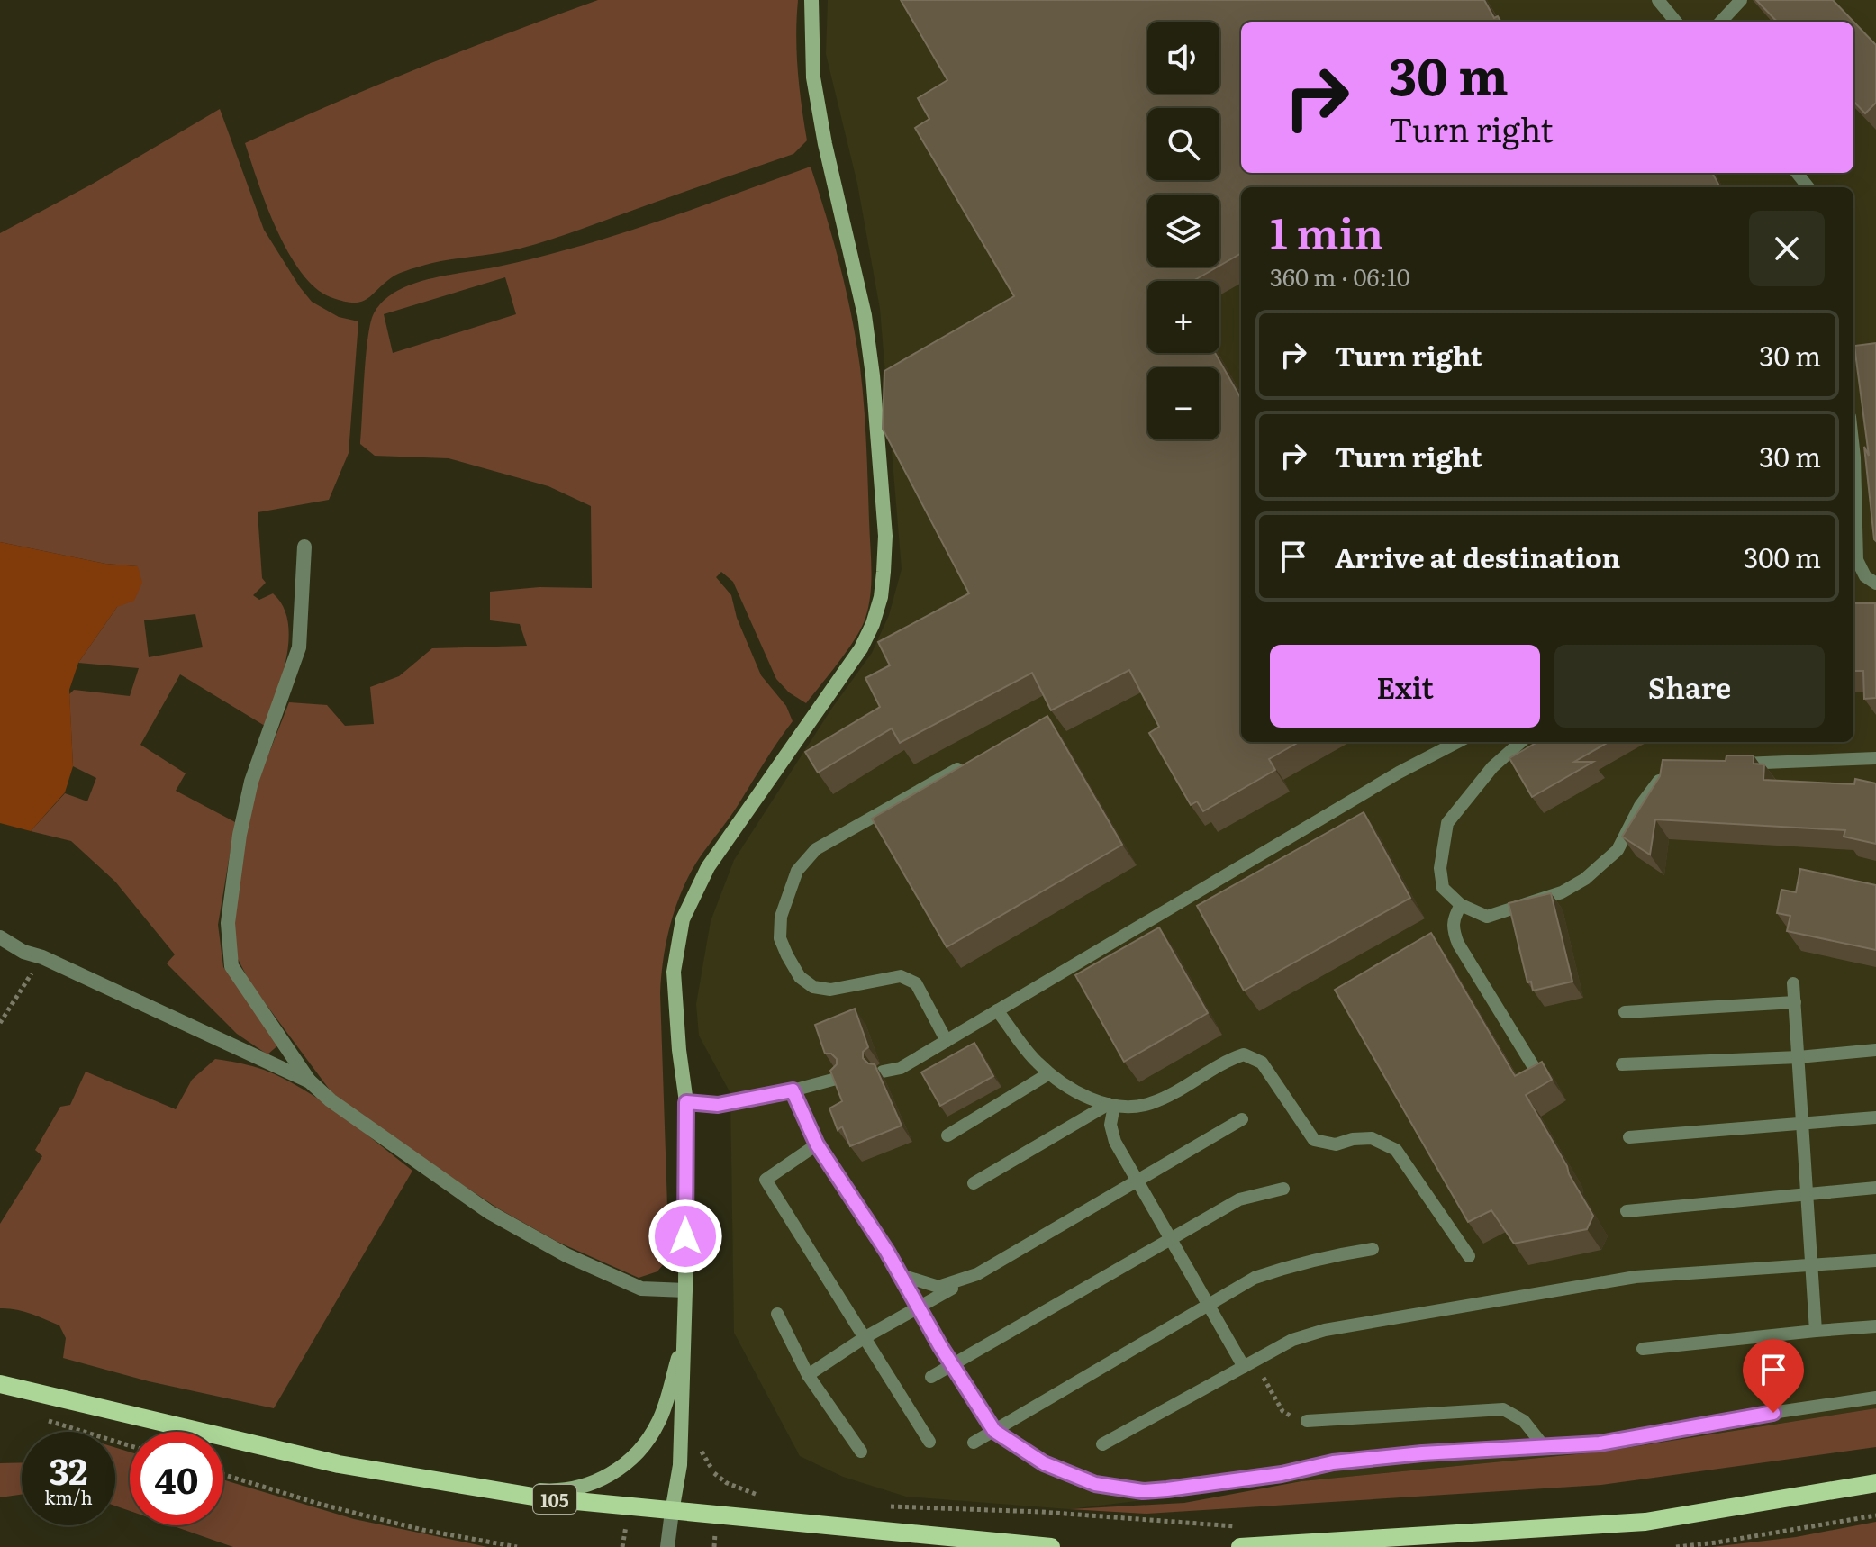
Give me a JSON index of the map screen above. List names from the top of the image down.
{
  "streets": {
    "main road": ["105"]
  },
  "page": {
    "map_buttons": ["+", "−"],
    "turn": ["30 m", "Turn right"],
    "heading": ["1 min", "360 m · 06:10"],
    "list": [
      {
        "name": "Turn right",
        "value": "30 m"
      },
      {
        "name": "Turn right",
        "value": "30 m"
      },
      {
        "name": "Arrive at destination",
        "value": "300 m"
      }
    ],
    "buttons": ["Exit", "Share"],
    "speed": "32 km/h",
    "limit": "40"
  }
}
